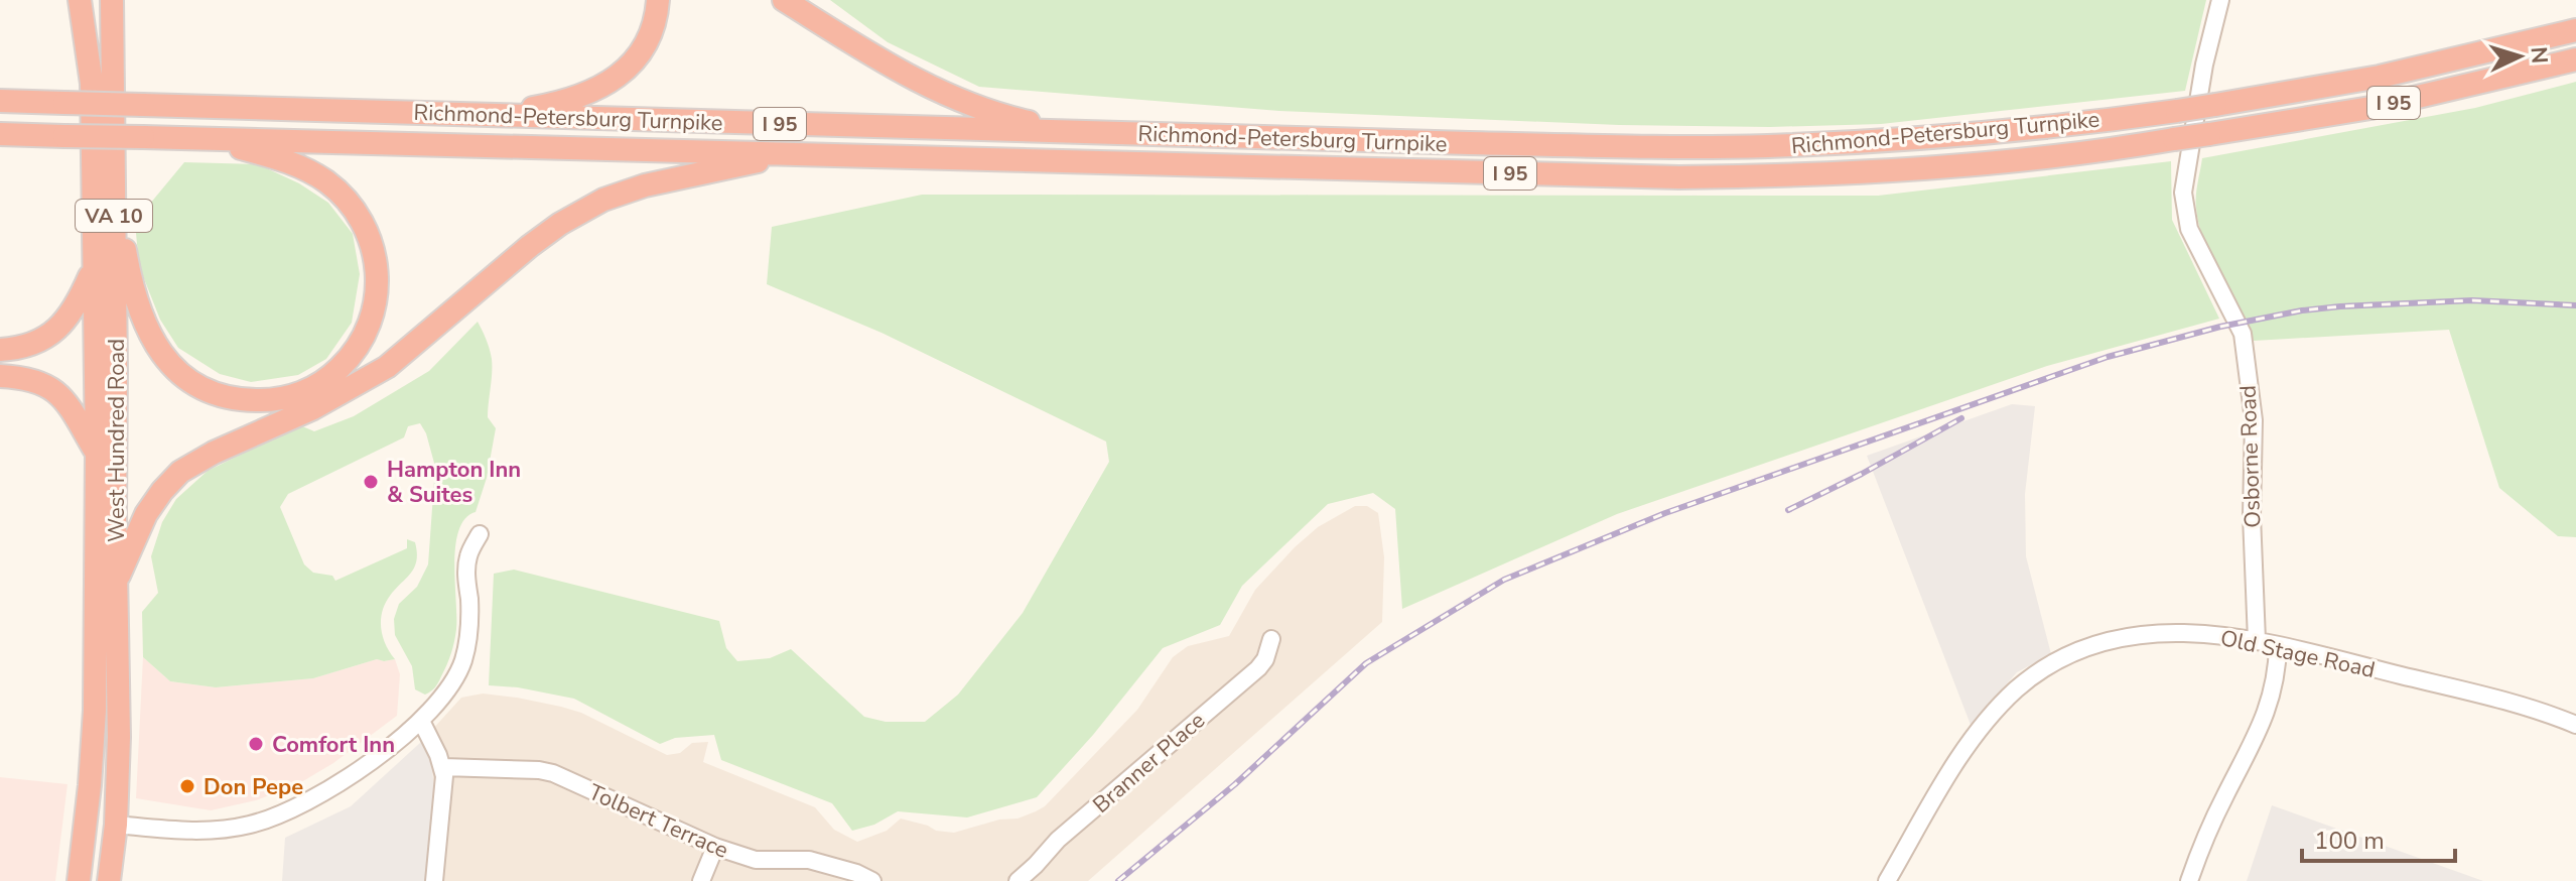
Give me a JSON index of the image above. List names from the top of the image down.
{
  "streets": {
    "highway": [
      "I 95",
      "Richmond-Petersburg Turnpike",
      "VA 10",
      "West Hundred Road"
    ],
    "street": [
      "Osborne Road",
      "Old Stage Road",
      "Branner Place",
      "Tolbert Terrace"
    ]
  },
  "crossings": [
    ["Osborne Road", "Old Stage Road"]
  ],
  "places": ["Hampton Inn & Suites", "Comfort Inn", "Don Pepe"],
  "scale_bar": "100 m",
  "north": "right"
}
